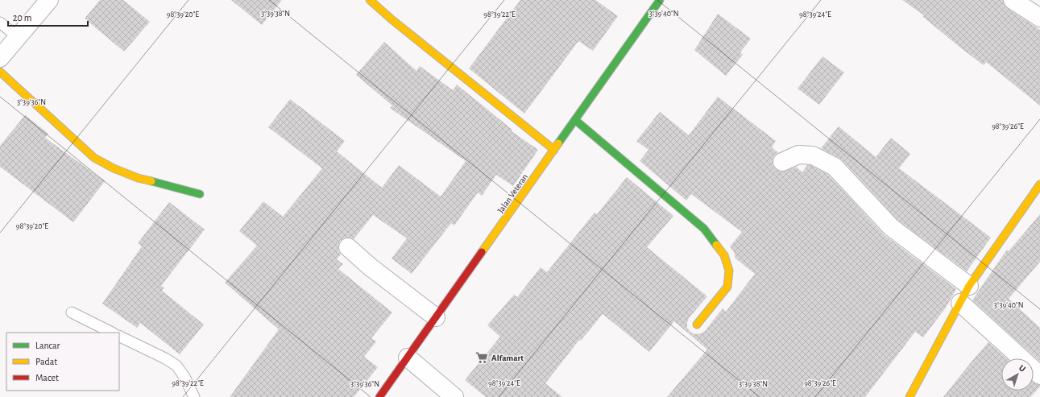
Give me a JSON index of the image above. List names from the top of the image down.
{
  "streets": {
    "street": ["Jalan Veteran"]
  },
  "places": {
    "supermarket": ["Alfamart"]
  },
  "legend": ["Lancar", "Padat", "Macet"],
  "scale_bar": "20 m",
  "north": "top right",
  "coordinates": [
    "3°39'40\"N",
    "3°39'38\"N",
    "98°39'20\"E",
    "98°39'22\"E",
    "98°39'24\"E",
    "3°39'36\"N",
    "98°39'26\"E"
  ]
}
